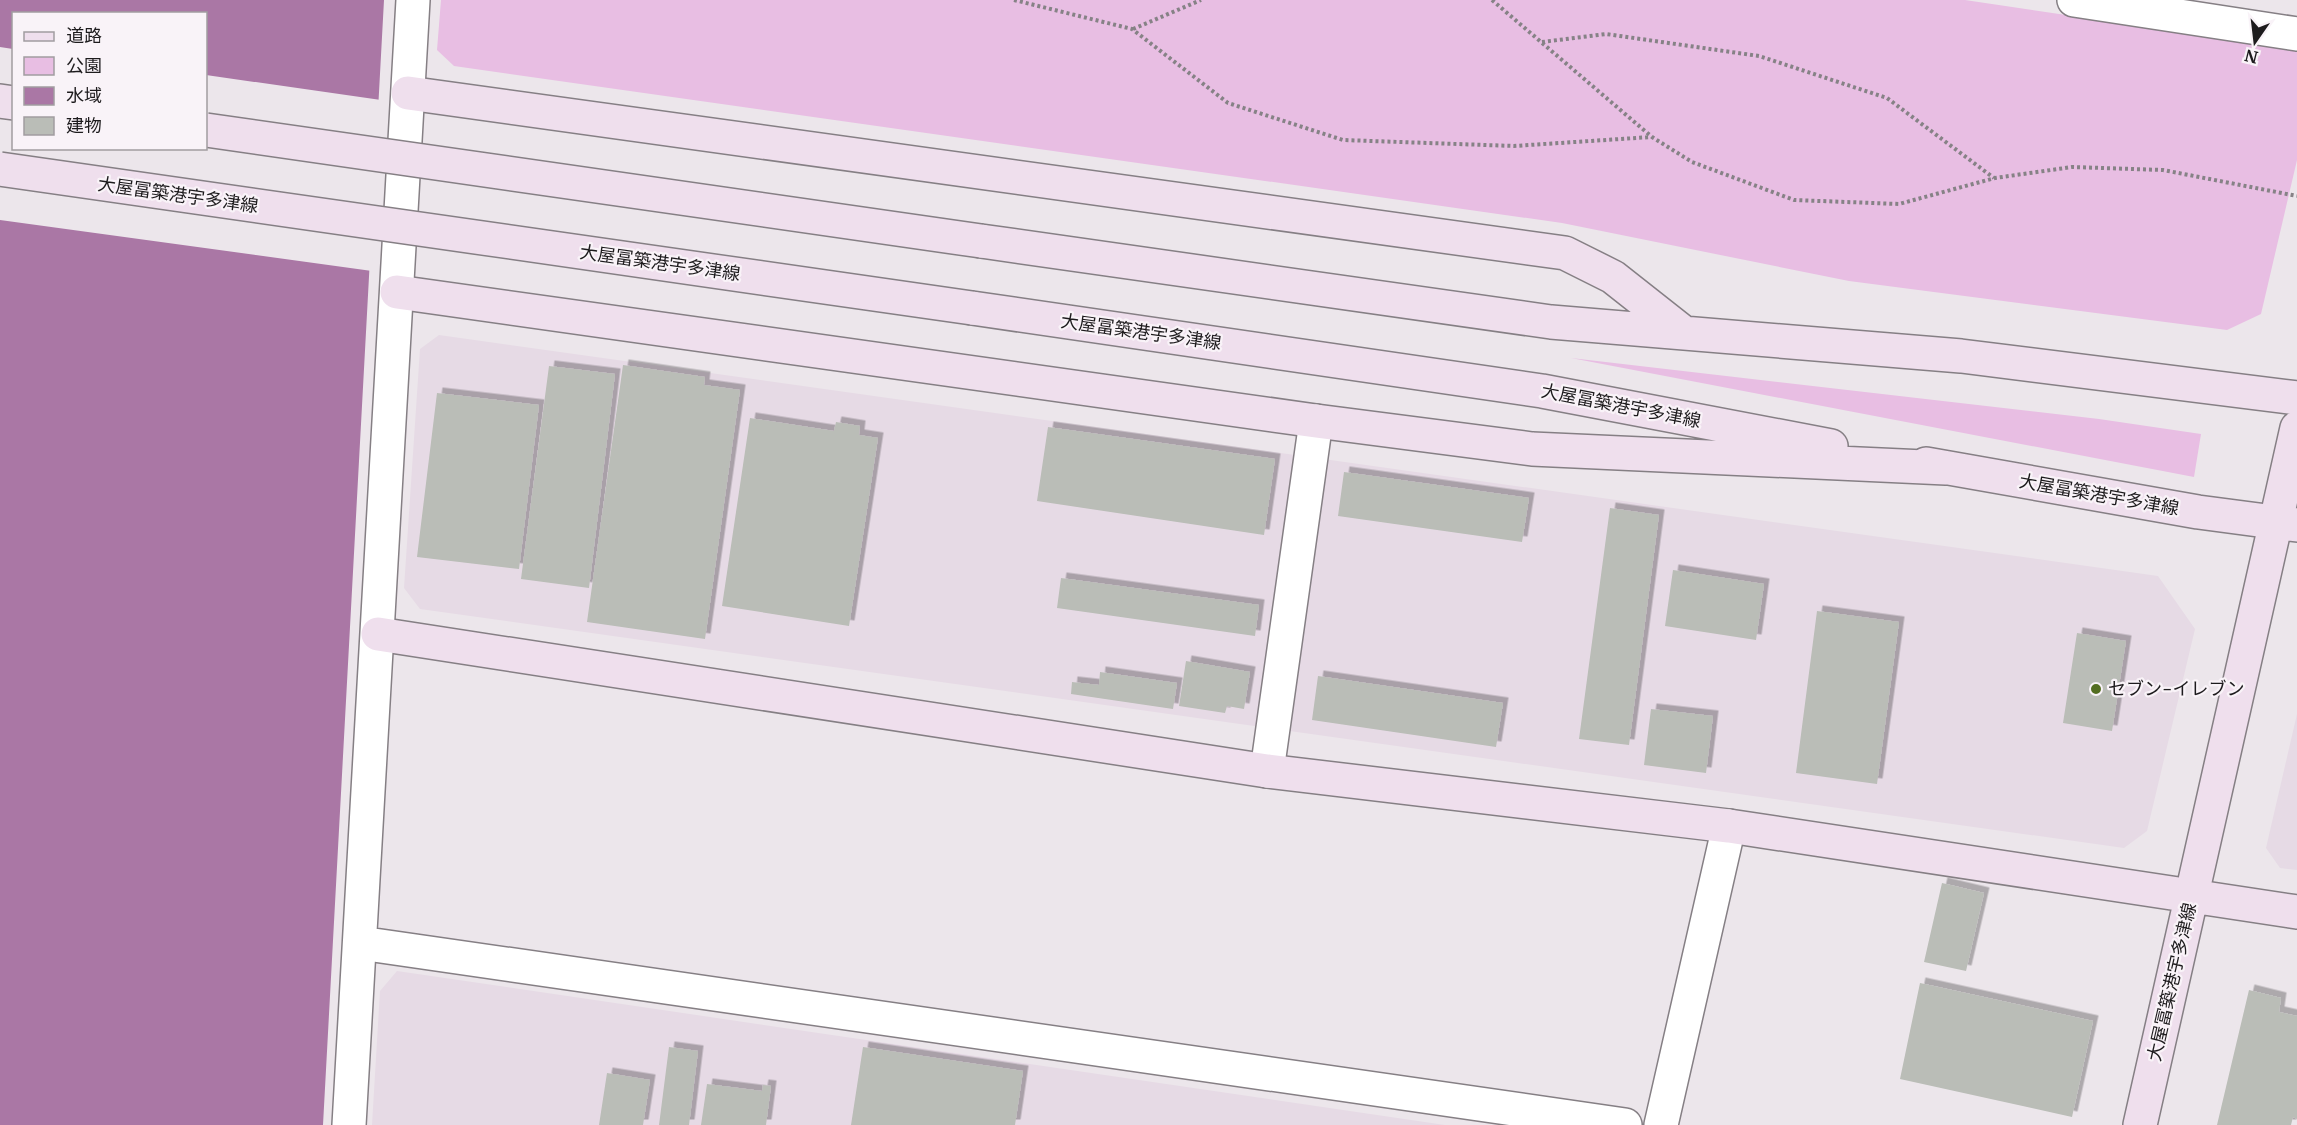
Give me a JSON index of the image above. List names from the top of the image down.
{
  "streets": {
    "main road": ["大屋冨築港宇多津線"]
  },
  "places": ["セブン-イレブン"],
  "legend": [
    "道路",
    "公園",
    "水域",
    "建物"
  ],
  "north": "bottom"
}
